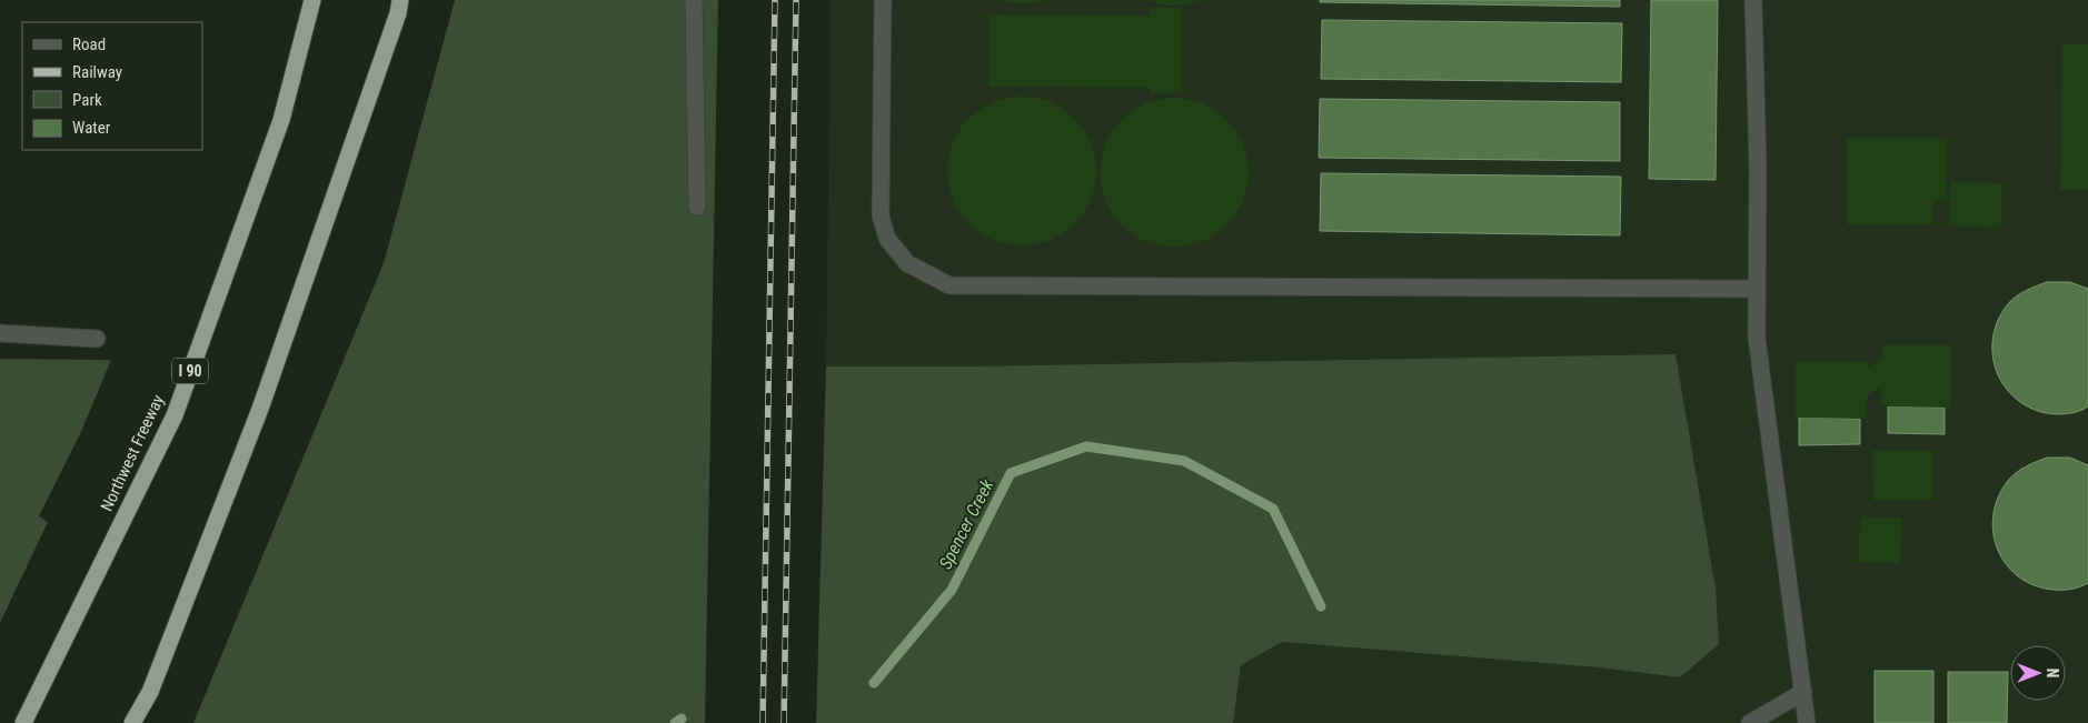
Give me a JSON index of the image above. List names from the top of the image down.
{
  "streets": {
    "highway": ["I 90", "Northwest Freeway"]
  },
  "water": ["Spencer Creek"],
  "legend": [
    "Road",
    "Railway",
    "Park",
    "Water"
  ],
  "north": "right"
}
